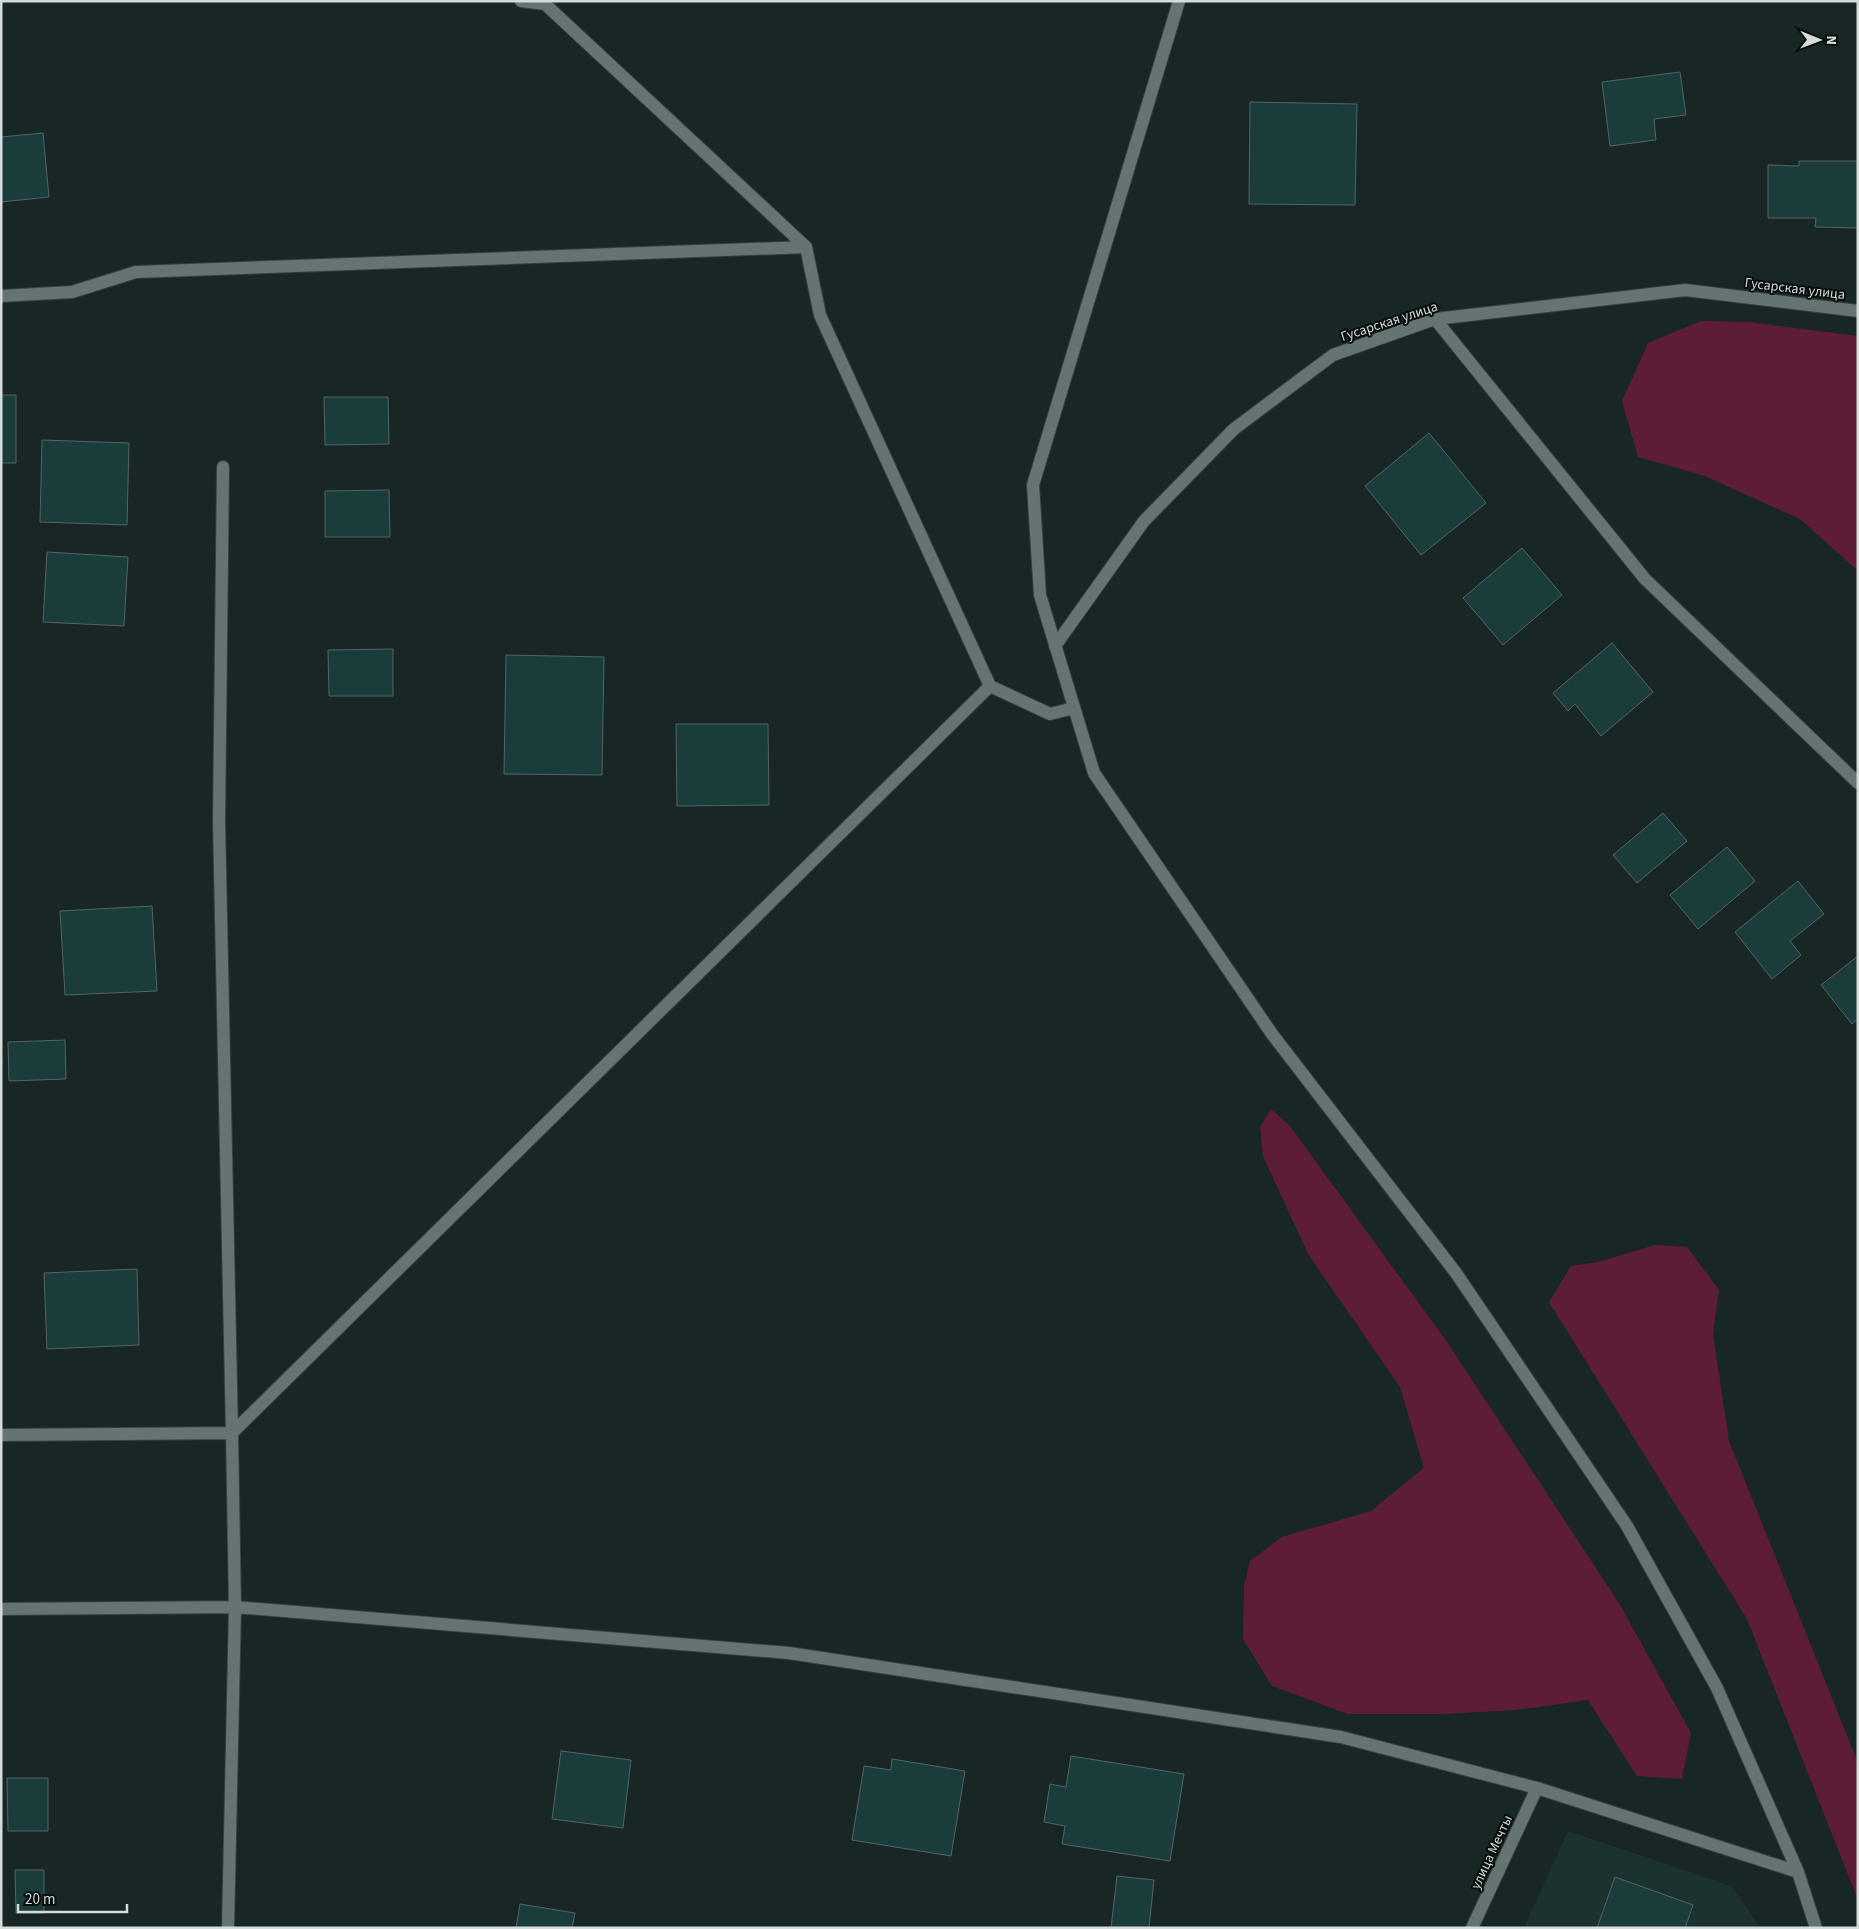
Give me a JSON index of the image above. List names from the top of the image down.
{
  "streets": {
    "street": ["Гусарская улица", "улица Мечты"]
  },
  "scale_bar": "20 m",
  "north": "right"
}
